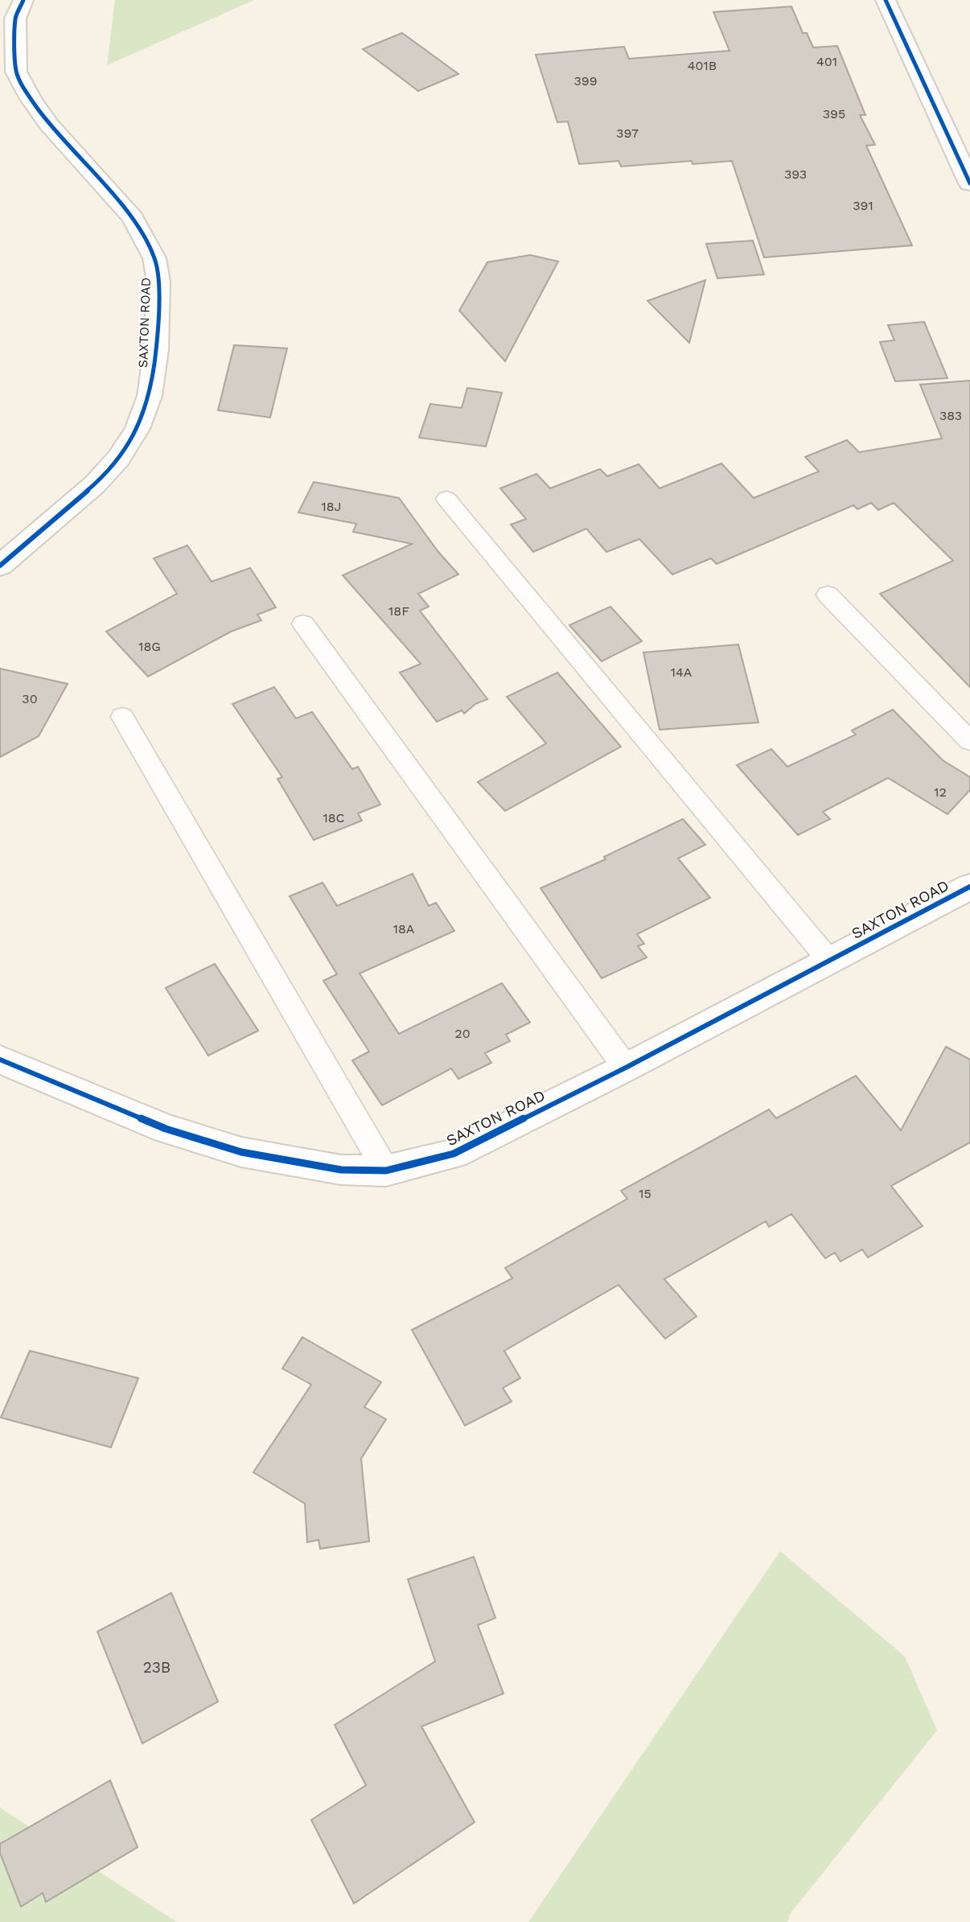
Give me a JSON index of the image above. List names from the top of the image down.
{
  "streets": {
    "street": ["SAXTON ROAD"]
  },
  "house_numbers": [
    "401",
    "401B",
    "399",
    "395",
    "397",
    "393",
    "391",
    "383",
    "18J",
    "18F",
    "18G",
    "14A",
    "30",
    "12",
    "18C",
    "18A",
    "20",
    "15",
    "23B"
  ]
}
